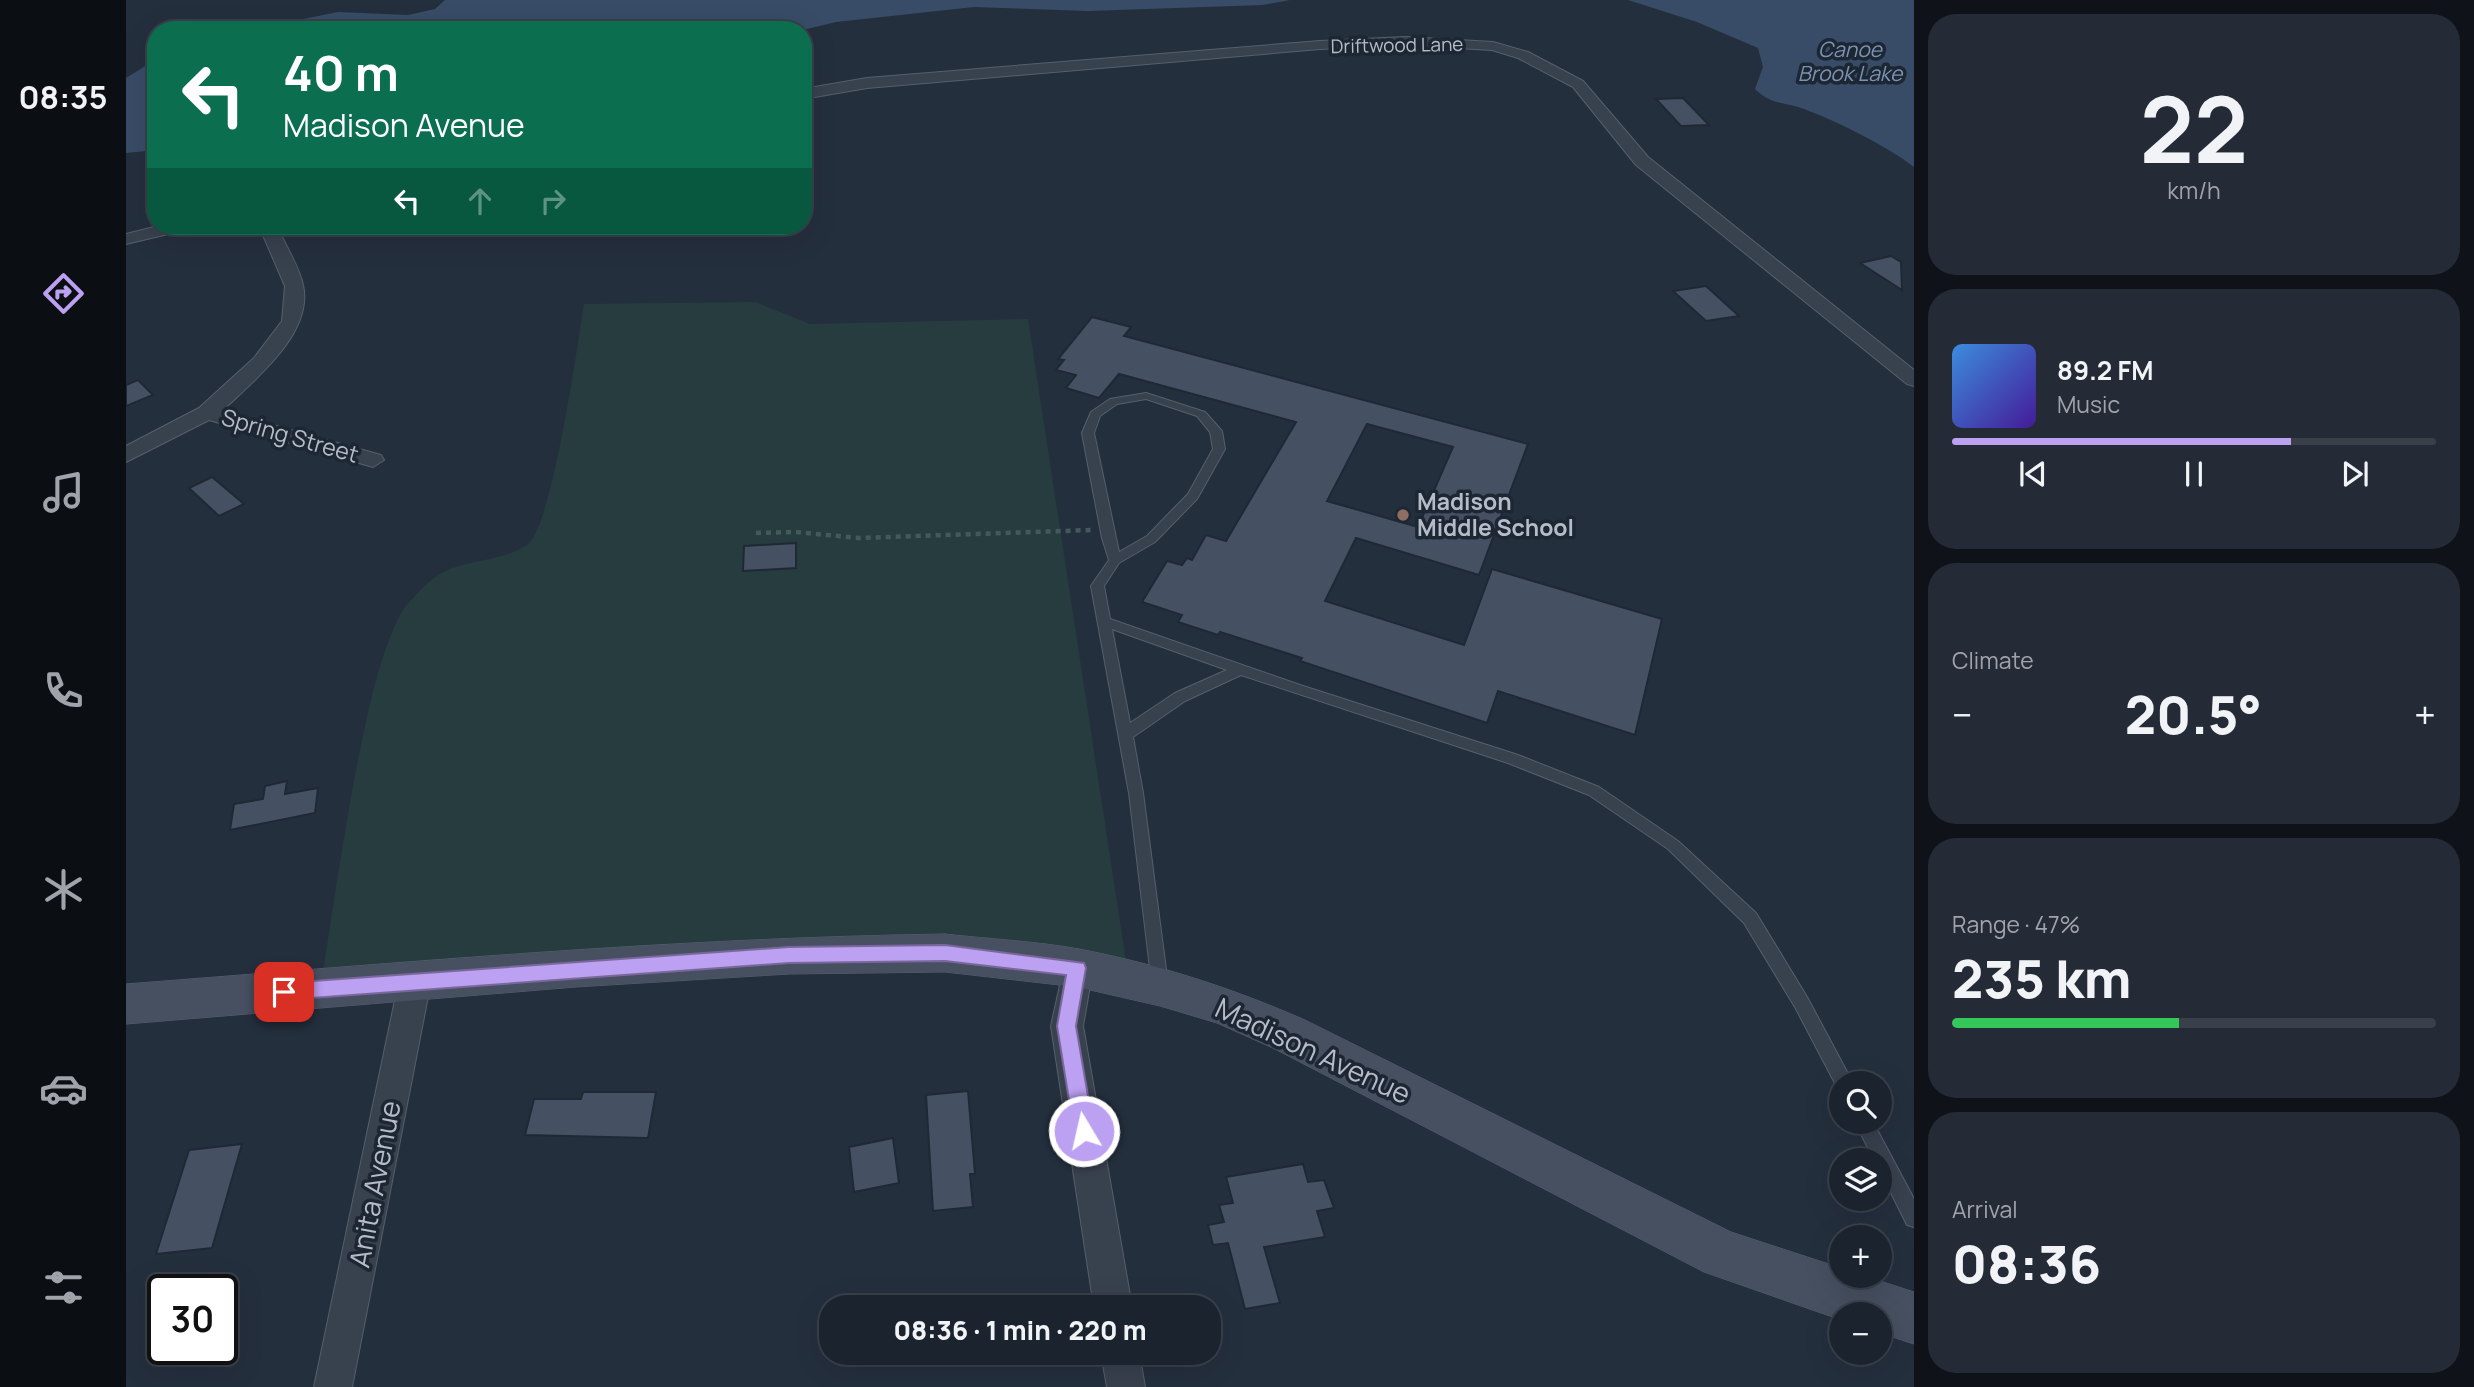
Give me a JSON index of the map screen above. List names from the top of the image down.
{
  "streets": {
    "street": [
      "Driftwood Lane",
      "Spring Street",
      "Madison Avenue",
      "Anita Avenue"
    ]
  },
  "crossings": [
    ["Madison Avenue", "Anita Avenue"]
  ],
  "water": ["Canoe Brook Lake"],
  "places": ["Madison Middle School"],
  "page": {
    "tabs": "08:35",
    "tile": [
      ["22", "km/h"],
      "Climate",
      ["Range · 47%", "235 km"],
      ["Arrival", "08:36"]
    ],
    "turn": ["40 m", "Madison Avenue"],
    "song": ["89.2 FM", "Music"],
    "heat": ["−", "20.5°", "+"],
    "map_buttons": ["+", "−"],
    "limit": "30",
    "trip": "08:36 · 1 min · 220 m"
  }
}
